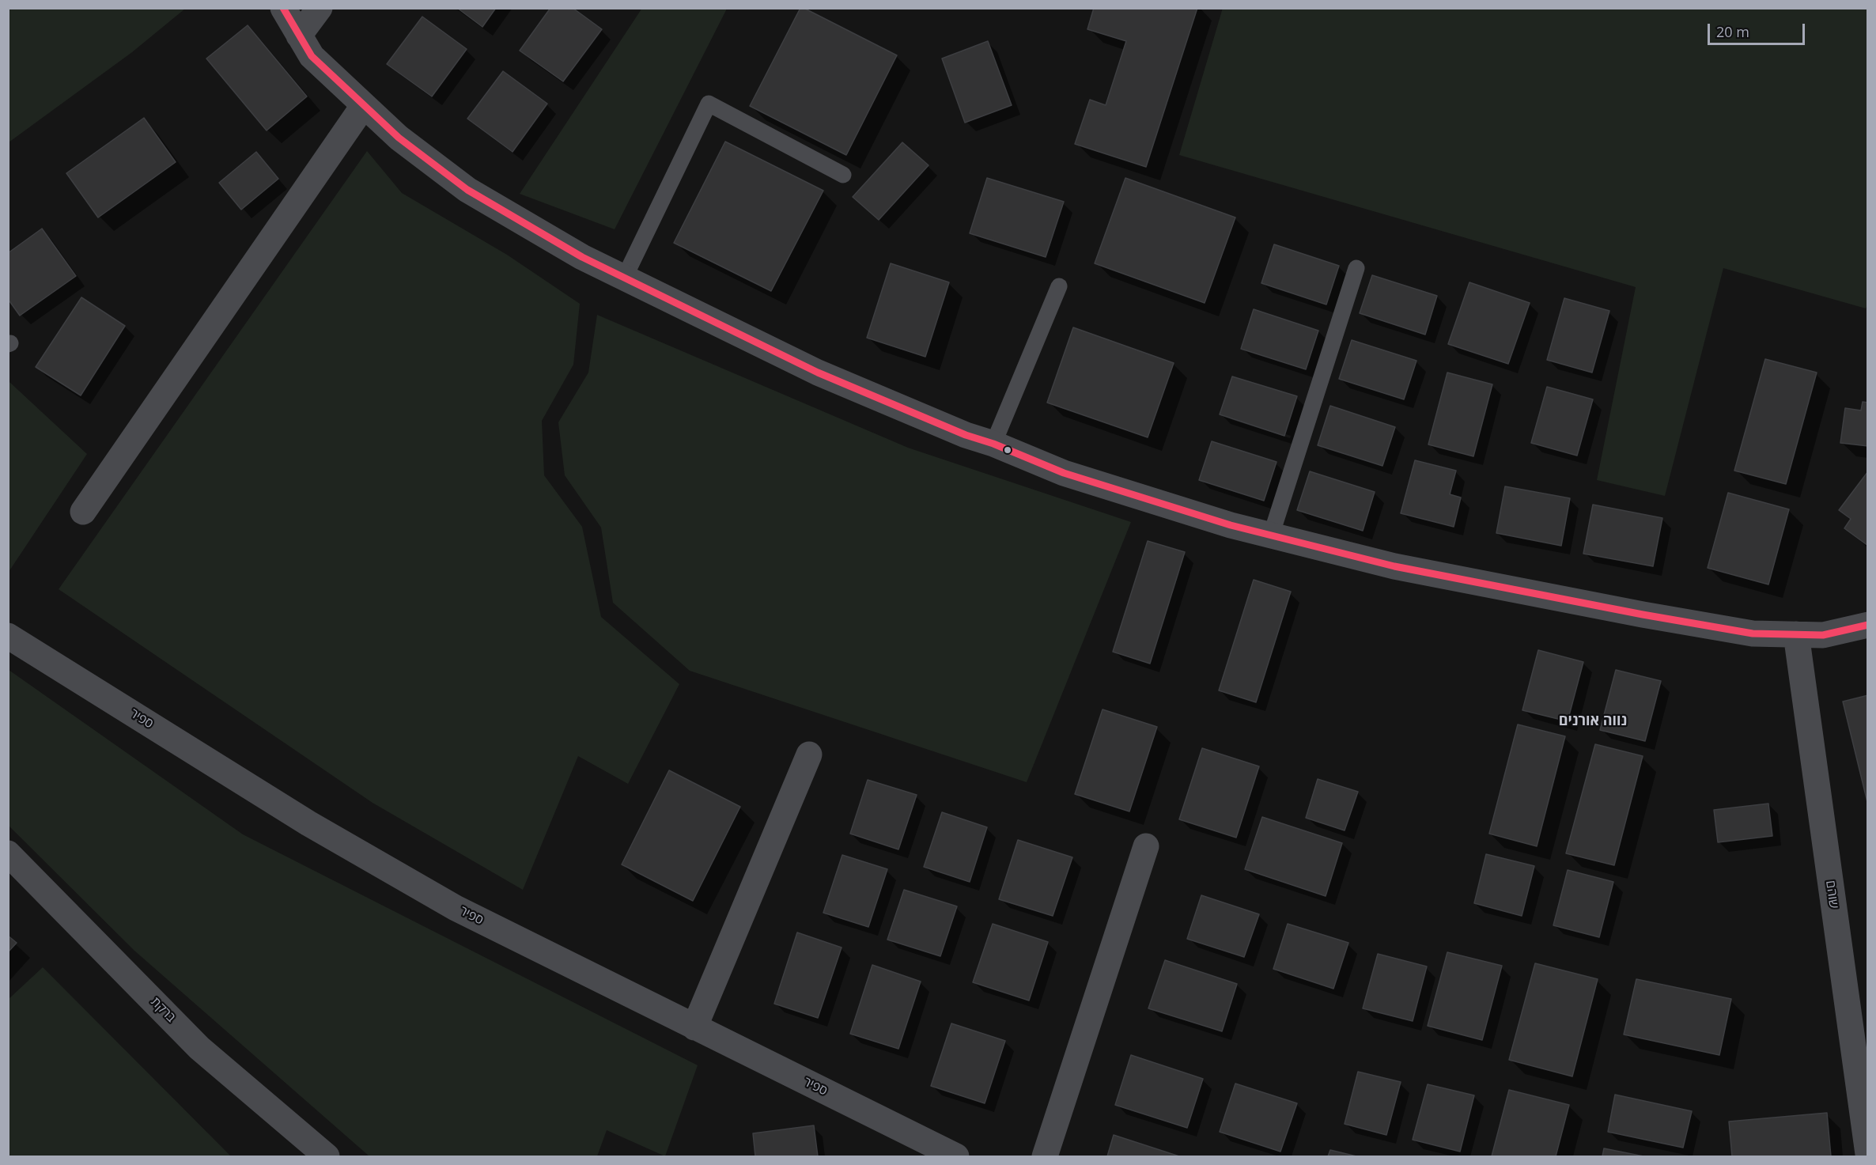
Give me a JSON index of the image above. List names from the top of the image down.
{
  "streets": {
    "street": ["ספיר", "שוהם", "ברקת"]
  },
  "districts": ["נווה אורנים"],
  "scale_bar": "20 m"
}
